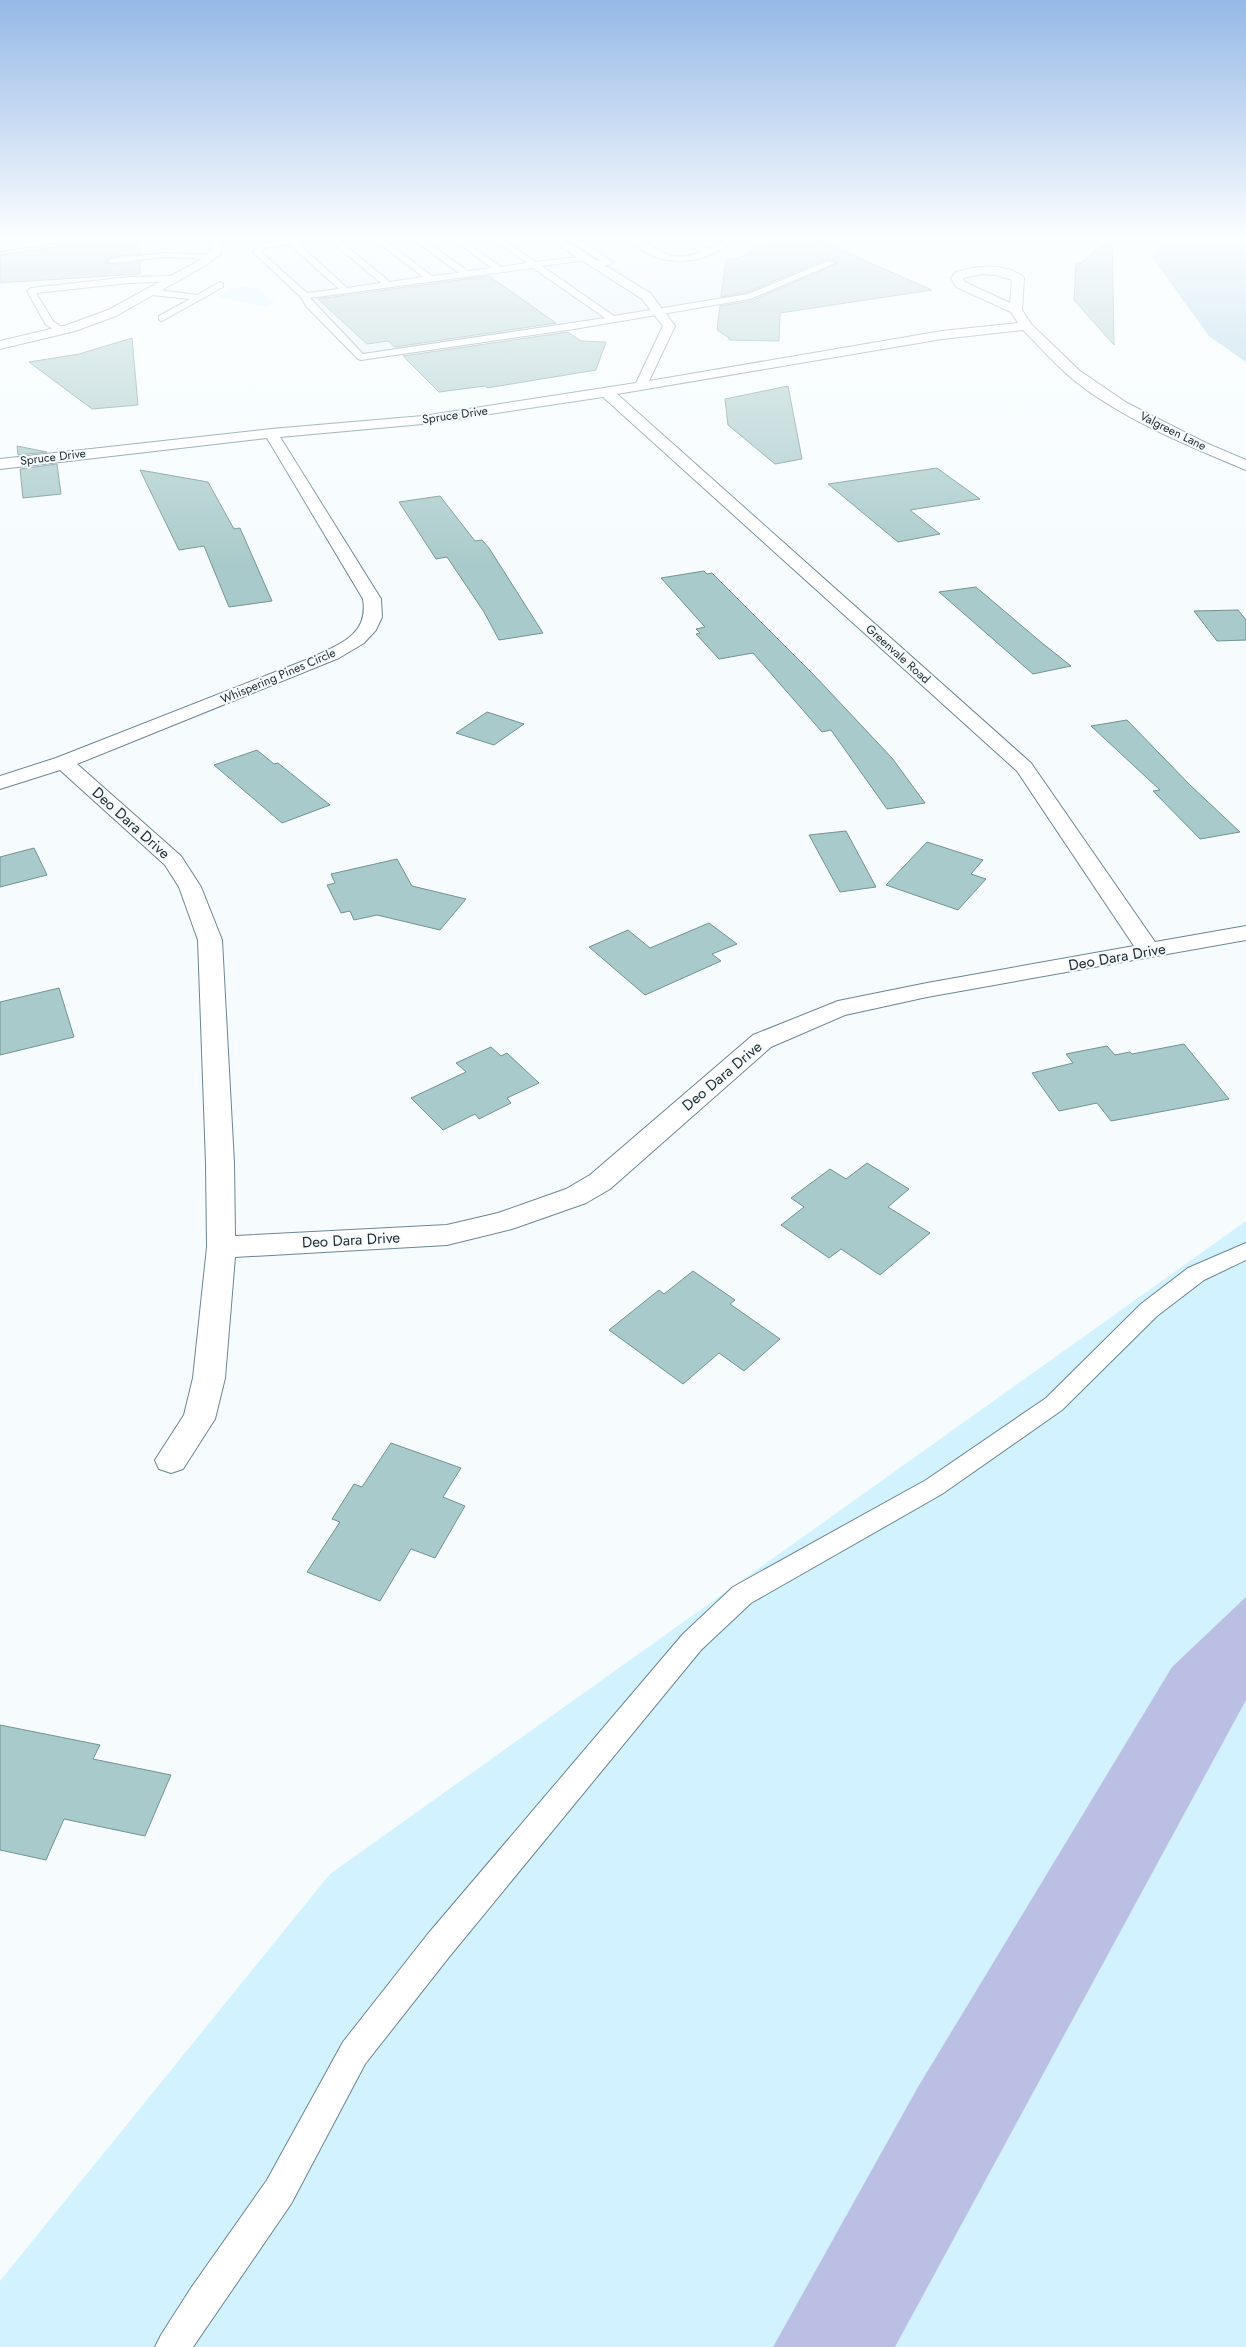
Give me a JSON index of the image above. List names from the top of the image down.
{
  "streets": {
    "street": [
      "Spruce Drive",
      "Valgreen Lane",
      "Greenvale Road",
      "Whispering Pines Circle",
      "Deo Dara Drive"
    ]
  },
  "crossings": [
    ["Spruce Drive", "Greenvale Road"],
    ["Spruce Drive", "Whispering Pines Circle"],
    ["Greenvale Road", "Deo Dara Drive"],
    ["Whispering Pines Circle", "Deo Dara Drive"]
  ]
}
